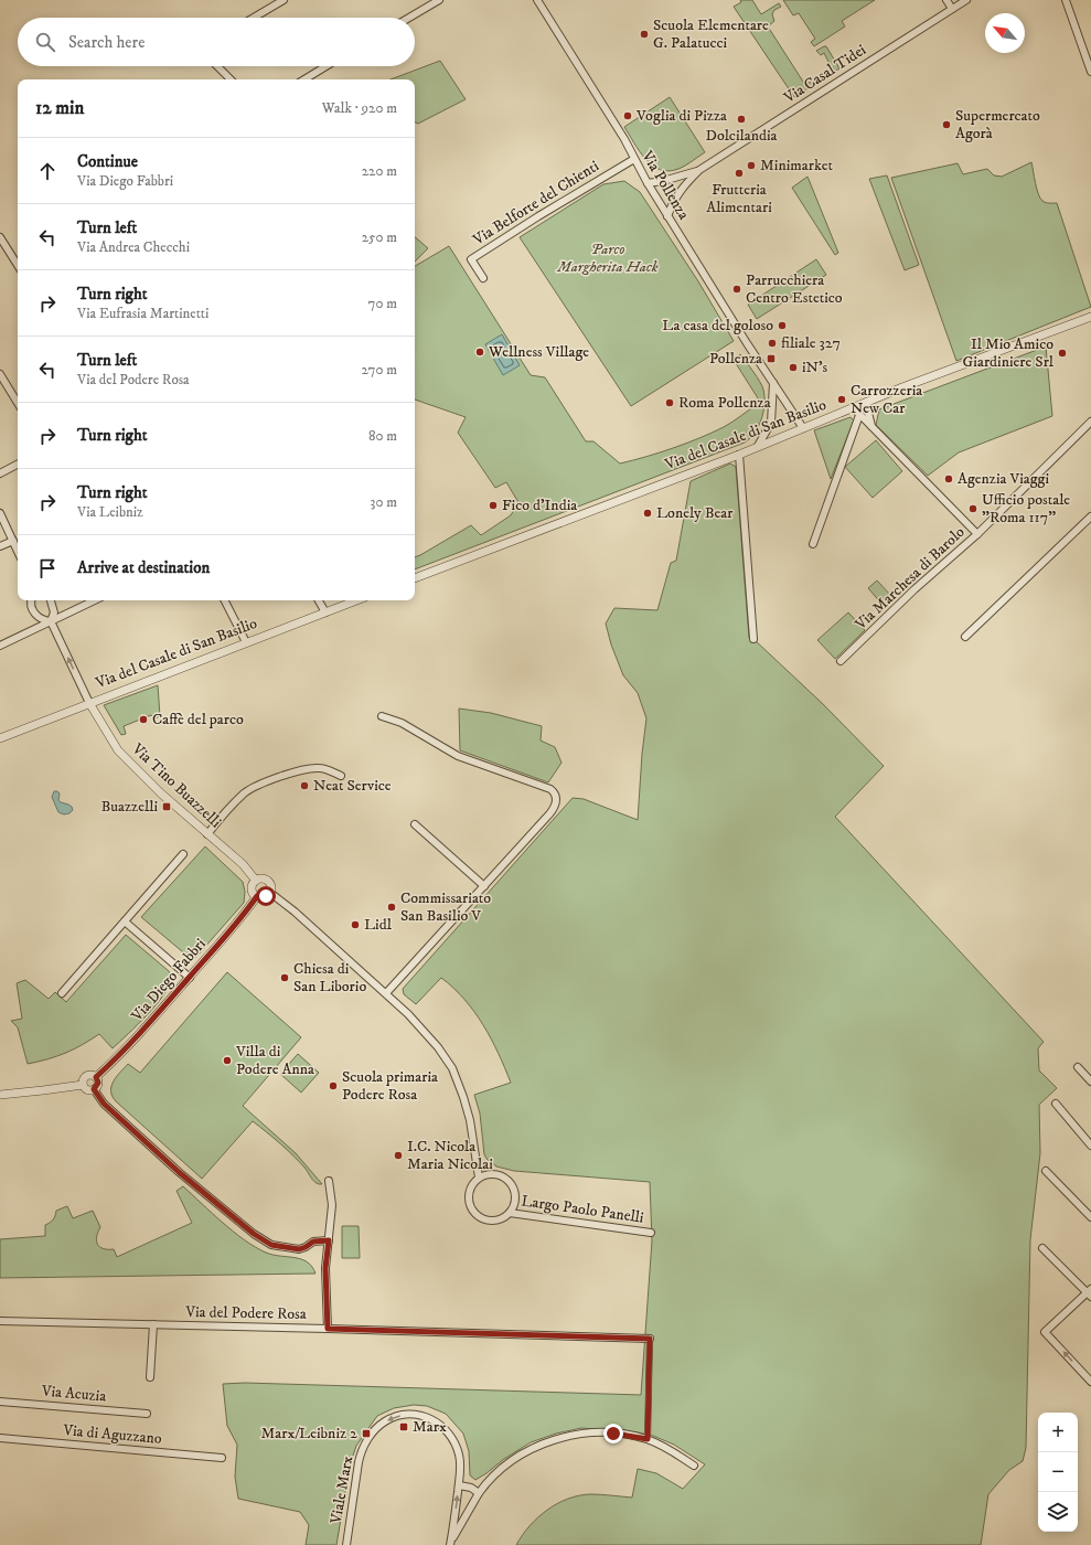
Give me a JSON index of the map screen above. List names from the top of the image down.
{
  "streets": {
    "street": [
      "Via Casal Tidei",
      "Via Pollenza",
      "Via Belforte del Chienti",
      "Via del Casale di San Basilio",
      "Via Marchesa di Barolo",
      "Via Tino Buazzelli",
      "Via Diego Fabbri",
      "Largo Paolo Panelli",
      "Via del Podere Rosa",
      "Via Acuzia",
      "Via di Aguzzano",
      "Viale Marx"
    ]
  },
  "crossings": [
    ["Via Casal Tidei", "Via Pollenza"],
    ["Via Pollenza", "Via Belforte del Chienti"],
    ["Via Pollenza", "Via del Casale di San Basilio"],
    ["Via del Casale di San Basilio", "Via Tino Buazzelli"],
    ["Via Tino Buazzelli", "Via Diego Fabbri"]
  ],
  "parks": ["Parco Margherita Hack"],
  "places": {
    "other": [
      "Scuola Elementare G. Palatucci",
      "Voglia di Pizza",
      "Dolcilandia",
      "Supermercato Agorà",
      "Minimarket",
      "Frutteria Alimentari",
      "Parrucchiera Centro Estetico",
      "La casa del goloso",
      "filiale 327",
      "Wellness Village",
      "Il Mio Amico Giardiniere Srl",
      "iN's",
      "Carrozzeria New Car",
      "Roma Pollenza",
      "Agenzia Viaggi",
      "Fico d'India",
      "Ufficio postale \"Roma 117\"",
      "Lonely Bear",
      "Caffè del parco",
      "Neat Service",
      "Commissariato San Basilio V",
      "Lidl",
      "Chiesa di San Liborio",
      "Villa di Podere Anna",
      "Scuola primaria Podere Rosa",
      "I.C. Nicola Maria Nicolai"
    ],
    "transit": [
      "Pollenza",
      "Buazzelli",
      "Marx",
      "Marx/Leibniz 2"
    ]
  },
  "north": "top left",
  "page": {
    "search": "Search here",
    "heading": ["12 min", "Walk · 920 m"],
    "list": [
      ["Continue", "Via Diego Fabbri", "220 m"],
      ["Turn left", "Via Andrea Checchi", "250 m"],
      ["Turn right", "Via Eufrasia Martinetti", "70 m"],
      ["Turn left", "Via del Podere Rosa", "270 m"],
      ["Turn right", "80 m"],
      ["Turn right", "Via Leibniz", "30 m"],
      "Arrive at destination"
    ],
    "map_buttons": ["+", "−"]
  }
}
